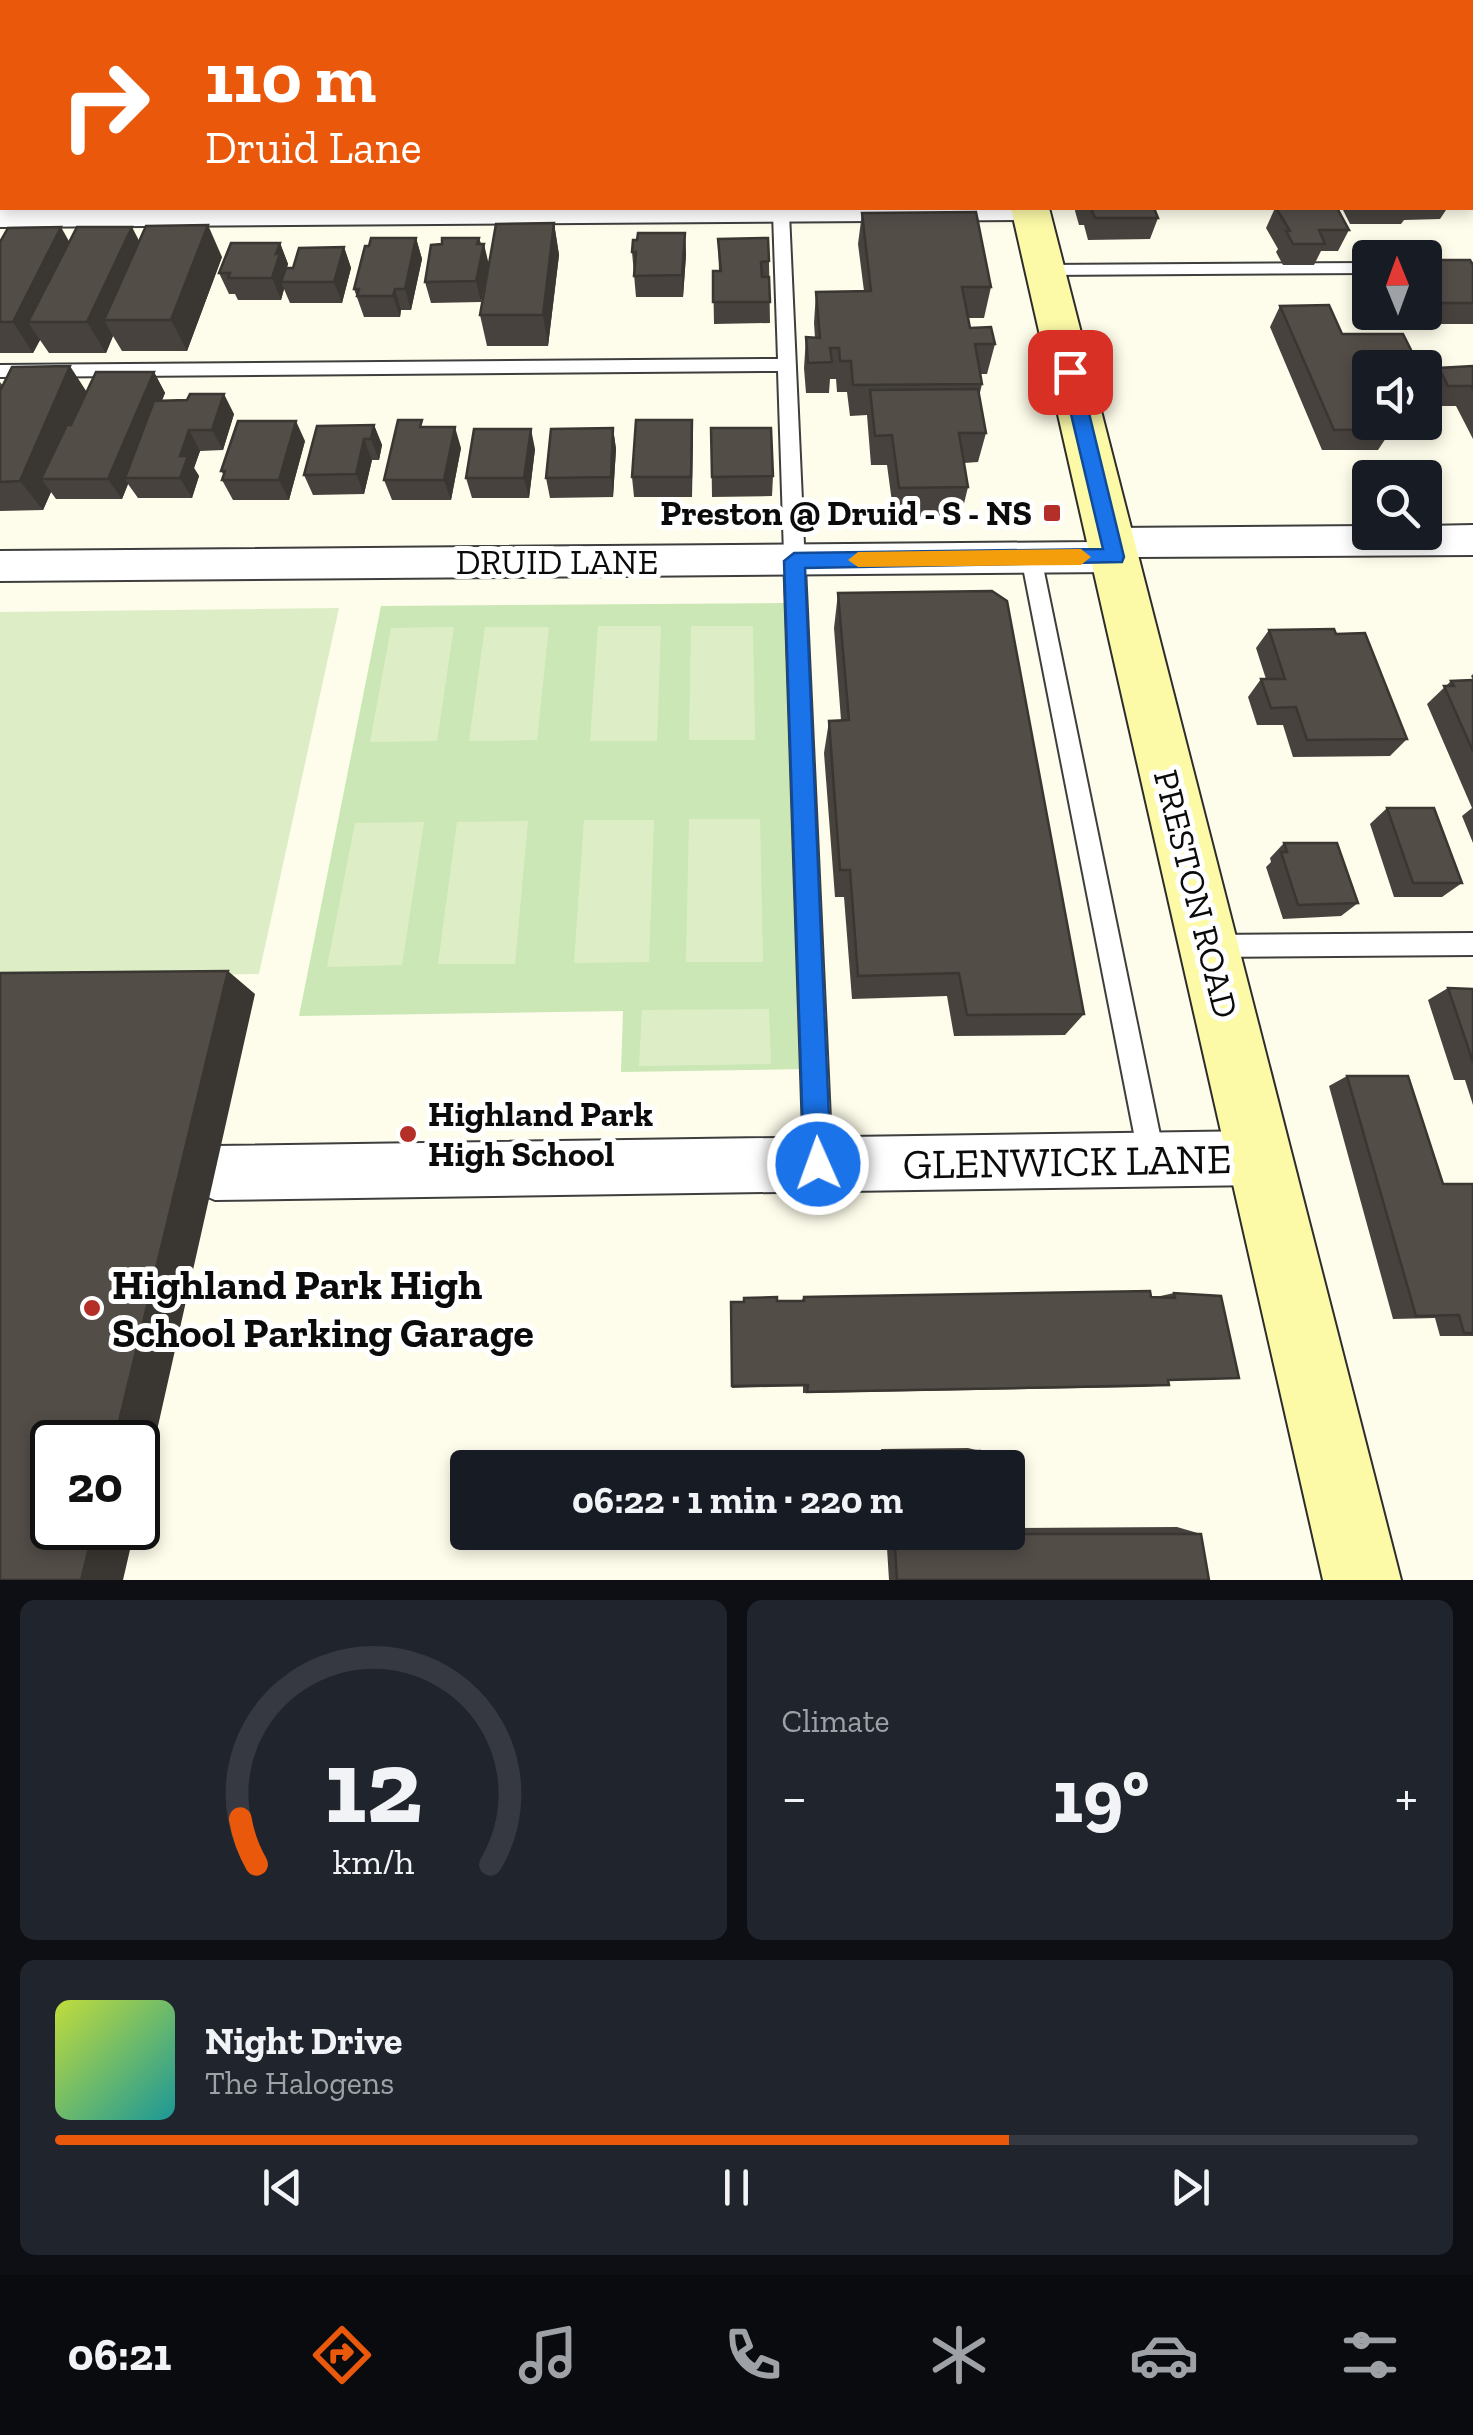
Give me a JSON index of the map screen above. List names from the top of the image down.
{
  "streets": {
    "main road": ["PRESTON ROAD"],
    "street": ["DRUID LANE", "GLENWICK LANE"]
  },
  "crossings": [
    ["DRUID LANE", "PRESTON ROAD"],
    ["PRESTON ROAD", "GLENWICK LANE"]
  ],
  "places": {
    "transit": ["Preston @ Druid - S - NS"],
    "other": ["Highland Park High School", "Highland Park High School Parking Garage"]
  },
  "north": "top",
  "page": {
    "turn": ["110 m", "Druid Lane"],
    "limit": "20",
    "trip": "06:22 · 1 min · 220 m",
    "tile": "Climate",
    "heat": ["−", "19°", "+"],
    "song": ["Night Drive", "The Halogens"],
    "tabs": "06:21",
    "gauge": ["12", "km/h"]
  }
}
